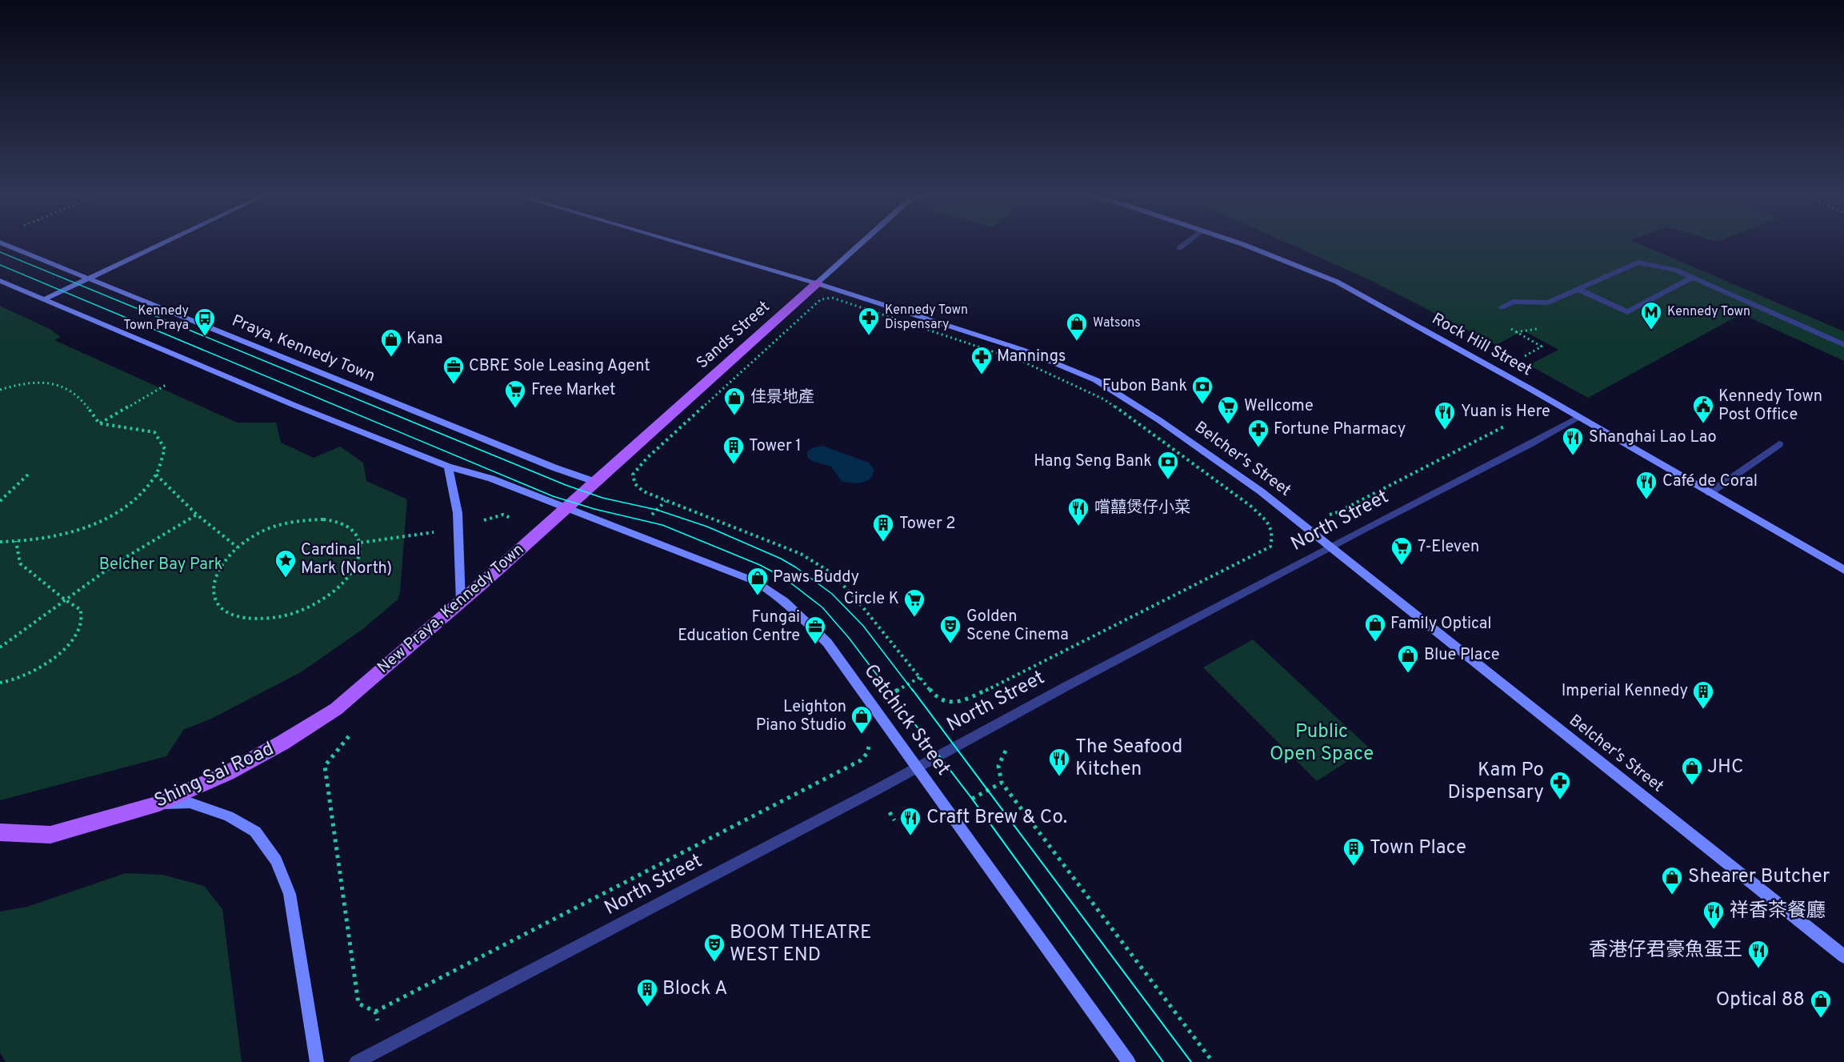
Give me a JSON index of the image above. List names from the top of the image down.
{
  "streets": {
    "main road": [
      "Sands Street",
      "Rock Hill Street",
      "Praya, Kennedy Town",
      "Belcher's Street",
      "New Praya, Kennedy Town",
      "Catchick Street",
      "Shing Sai Road"
    ],
    "street": ["North Street"]
  },
  "crossings": [
    ["Sands Street", "Praya, Kennedy Town"],
    ["Sands Street", "Belcher's Street"],
    ["Sands Street", "New Praya, Kennedy Town"],
    ["Sands Street", "Catchick Street"],
    ["Rock Hill Street", "North Street"],
    ["Belcher's Street", "North Street"],
    ["North Street", "Catchick Street"],
    ["New Praya, Kennedy Town", "Catchick Street"],
    ["New Praya, Kennedy Town", "Shing Sai Road"]
  ],
  "parks": ["Belcher Bay Park", "Public Open Space"],
  "places": {
    "metro station": ["Kennedy Town"],
    "pharmacy": [
      "Kennedy Town Dispensary",
      "Mannings",
      "Fortune Pharmacy",
      "Kam Po Dispensary"
    ],
    "bus stop": ["Kennedy Town Praya"],
    "shop": [
      "Watsons",
      "Kana",
      "佳景地產",
      "Paws Buddy",
      "Family Optical",
      "Blue Place",
      "Leighton Piano Studio",
      "JHC",
      "Shearer Butcher",
      "Optical 88"
    ],
    "office": ["CBRE Sole Leasing Agent", "Fungai Education Centre"],
    "bank": ["Fubon Bank", "Hang Seng Bank"],
    "supermarket": [
      "Free Market",
      "Wellcome",
      "7-Eleven",
      "Circle K"
    ],
    "public building": ["Kennedy Town Post Office"],
    "restaurant": [
      "Yuan is Here",
      "Shanghai Lao Lao",
      "Café de Coral",
      "嚐囍煲仔小菜",
      "The Seafood Kitchen",
      "Craft Brew & Co.",
      "祥香茶餐廳",
      "香港仔君豪魚蛋王"
    ],
    "building": [
      "Tower 1",
      "Tower 2",
      "Imperial Kennedy",
      "Town Place",
      "Block A"
    ],
    "place": ["Cardinal Mark (North)"],
    "theatre": ["Golden Scene Cinema", "BOOM THEATRE WEST END"]
  }
}
